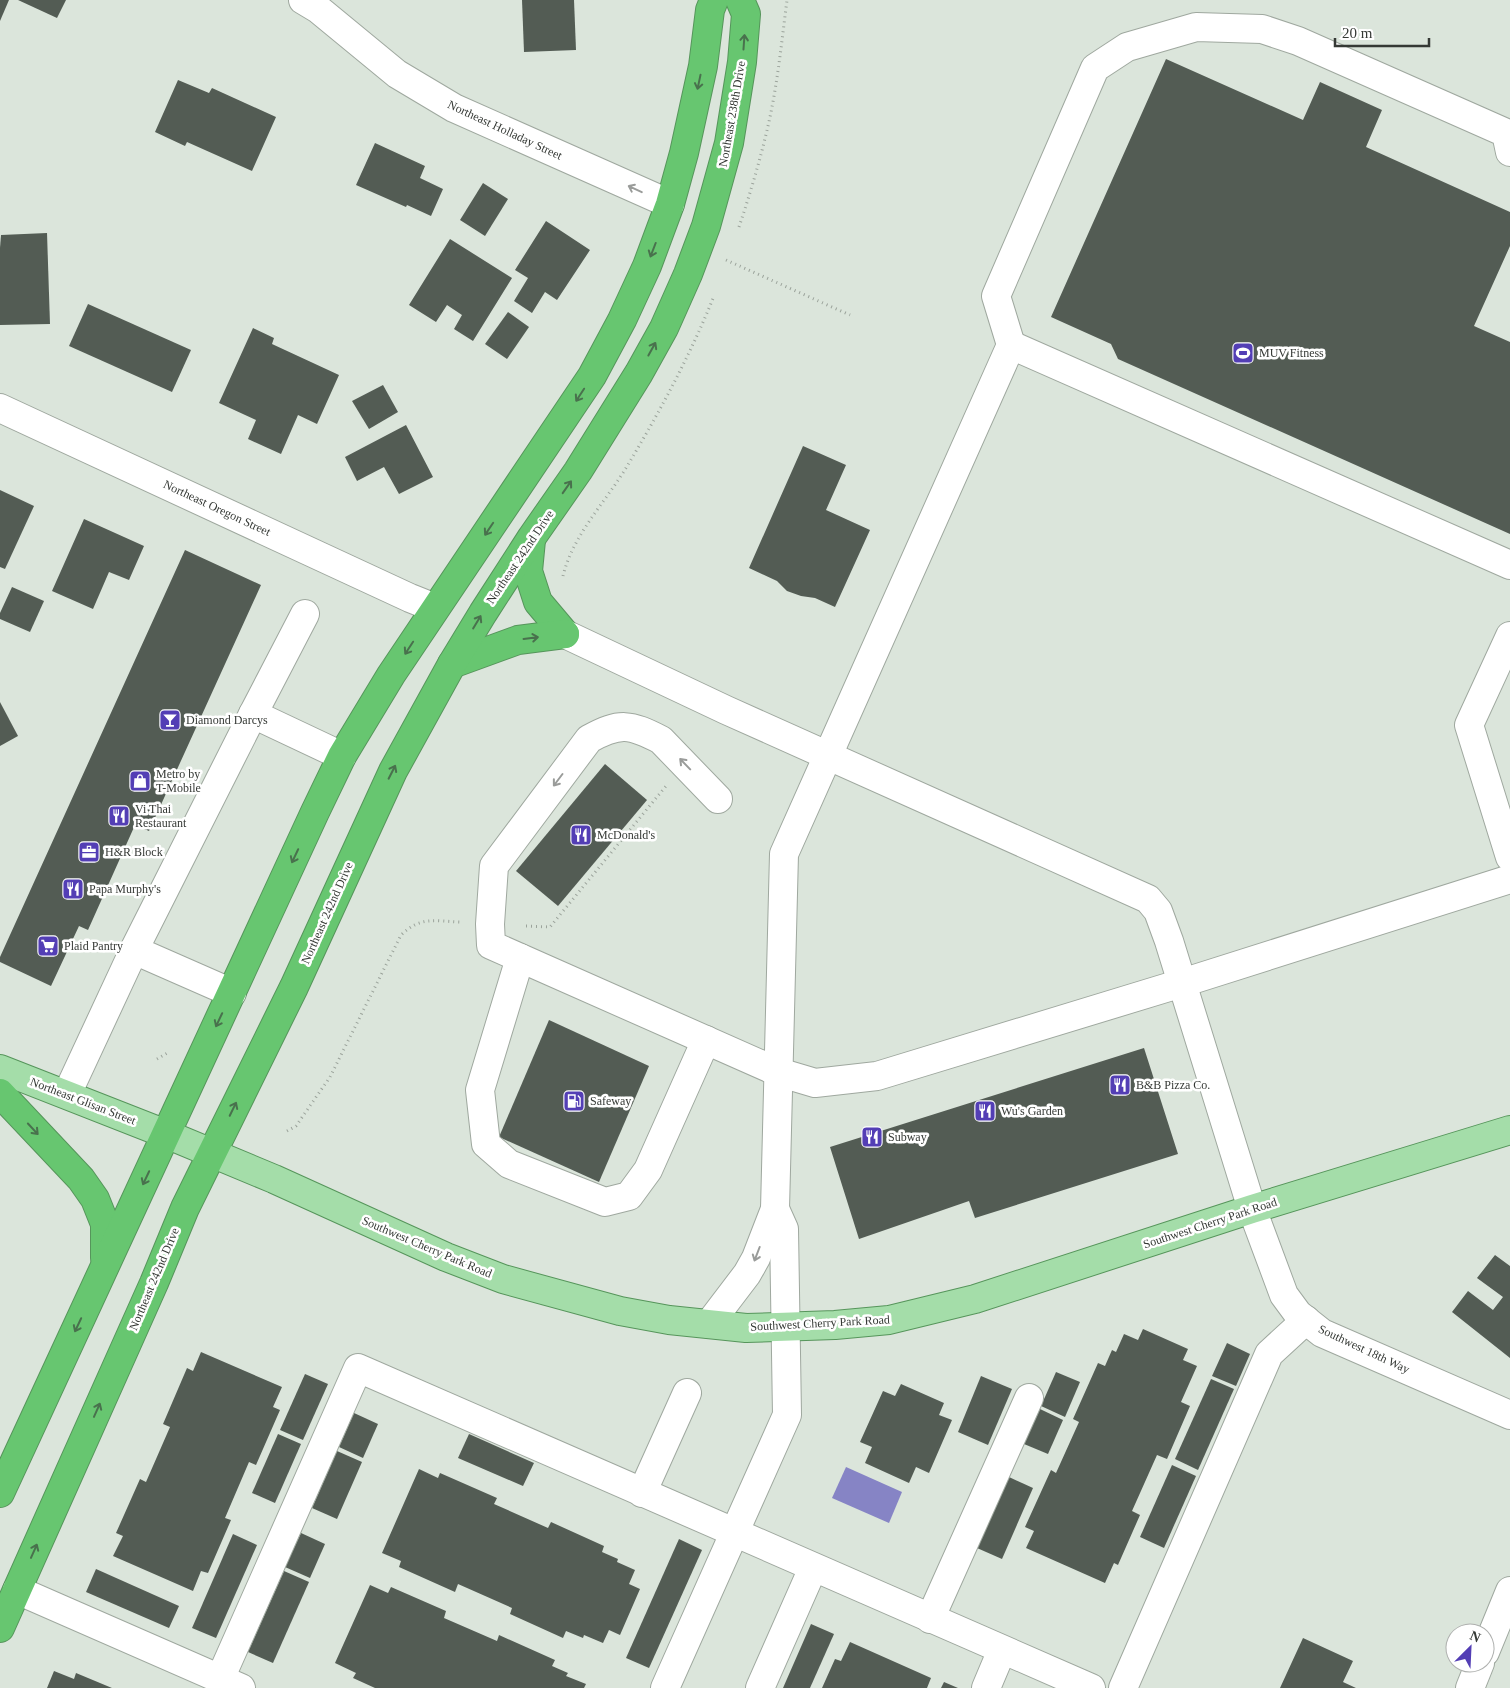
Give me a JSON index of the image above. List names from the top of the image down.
{
  "streets": {
    "highway": ["Northeast 238th Drive", "Northeast 242nd Drive"],
    "main road": ["Northeast Glisan Street", "Southwest Cherry Park Road"],
    "street": ["Northeast Holladay Street", "Northeast Oregon Street", "Southwest 18th Way"]
  },
  "crossings": [
    ["Northeast 238th Drive", "Northeast 242nd Drive"],
    ["Northeast 242nd Drive", "Southwest Cherry Park Road"],
    ["Northeast Glisan Street", "Southwest Cherry Park Road"],
    ["Southwest Cherry Park Road", "Southwest 18th Way"]
  ],
  "one_way": ["Northeast Holladay Street"],
  "places": {
    "sports": ["MUV Fitness"],
    "bar": ["Diamond Darcys"],
    "shop": ["Metro by T-Mobile"],
    "restaurant": [
      "Vi Thai Restaurant",
      "McDonald's",
      "Papa Murphy's",
      "B&B Pizza Co.",
      "Wu's Garden",
      "Subway"
    ],
    "office": ["H&R Block"],
    "supermarket": ["Plaid Pantry"],
    "fuel station": ["Safeway"]
  },
  "scale_bar": "20 m",
  "north": "top right"
}
